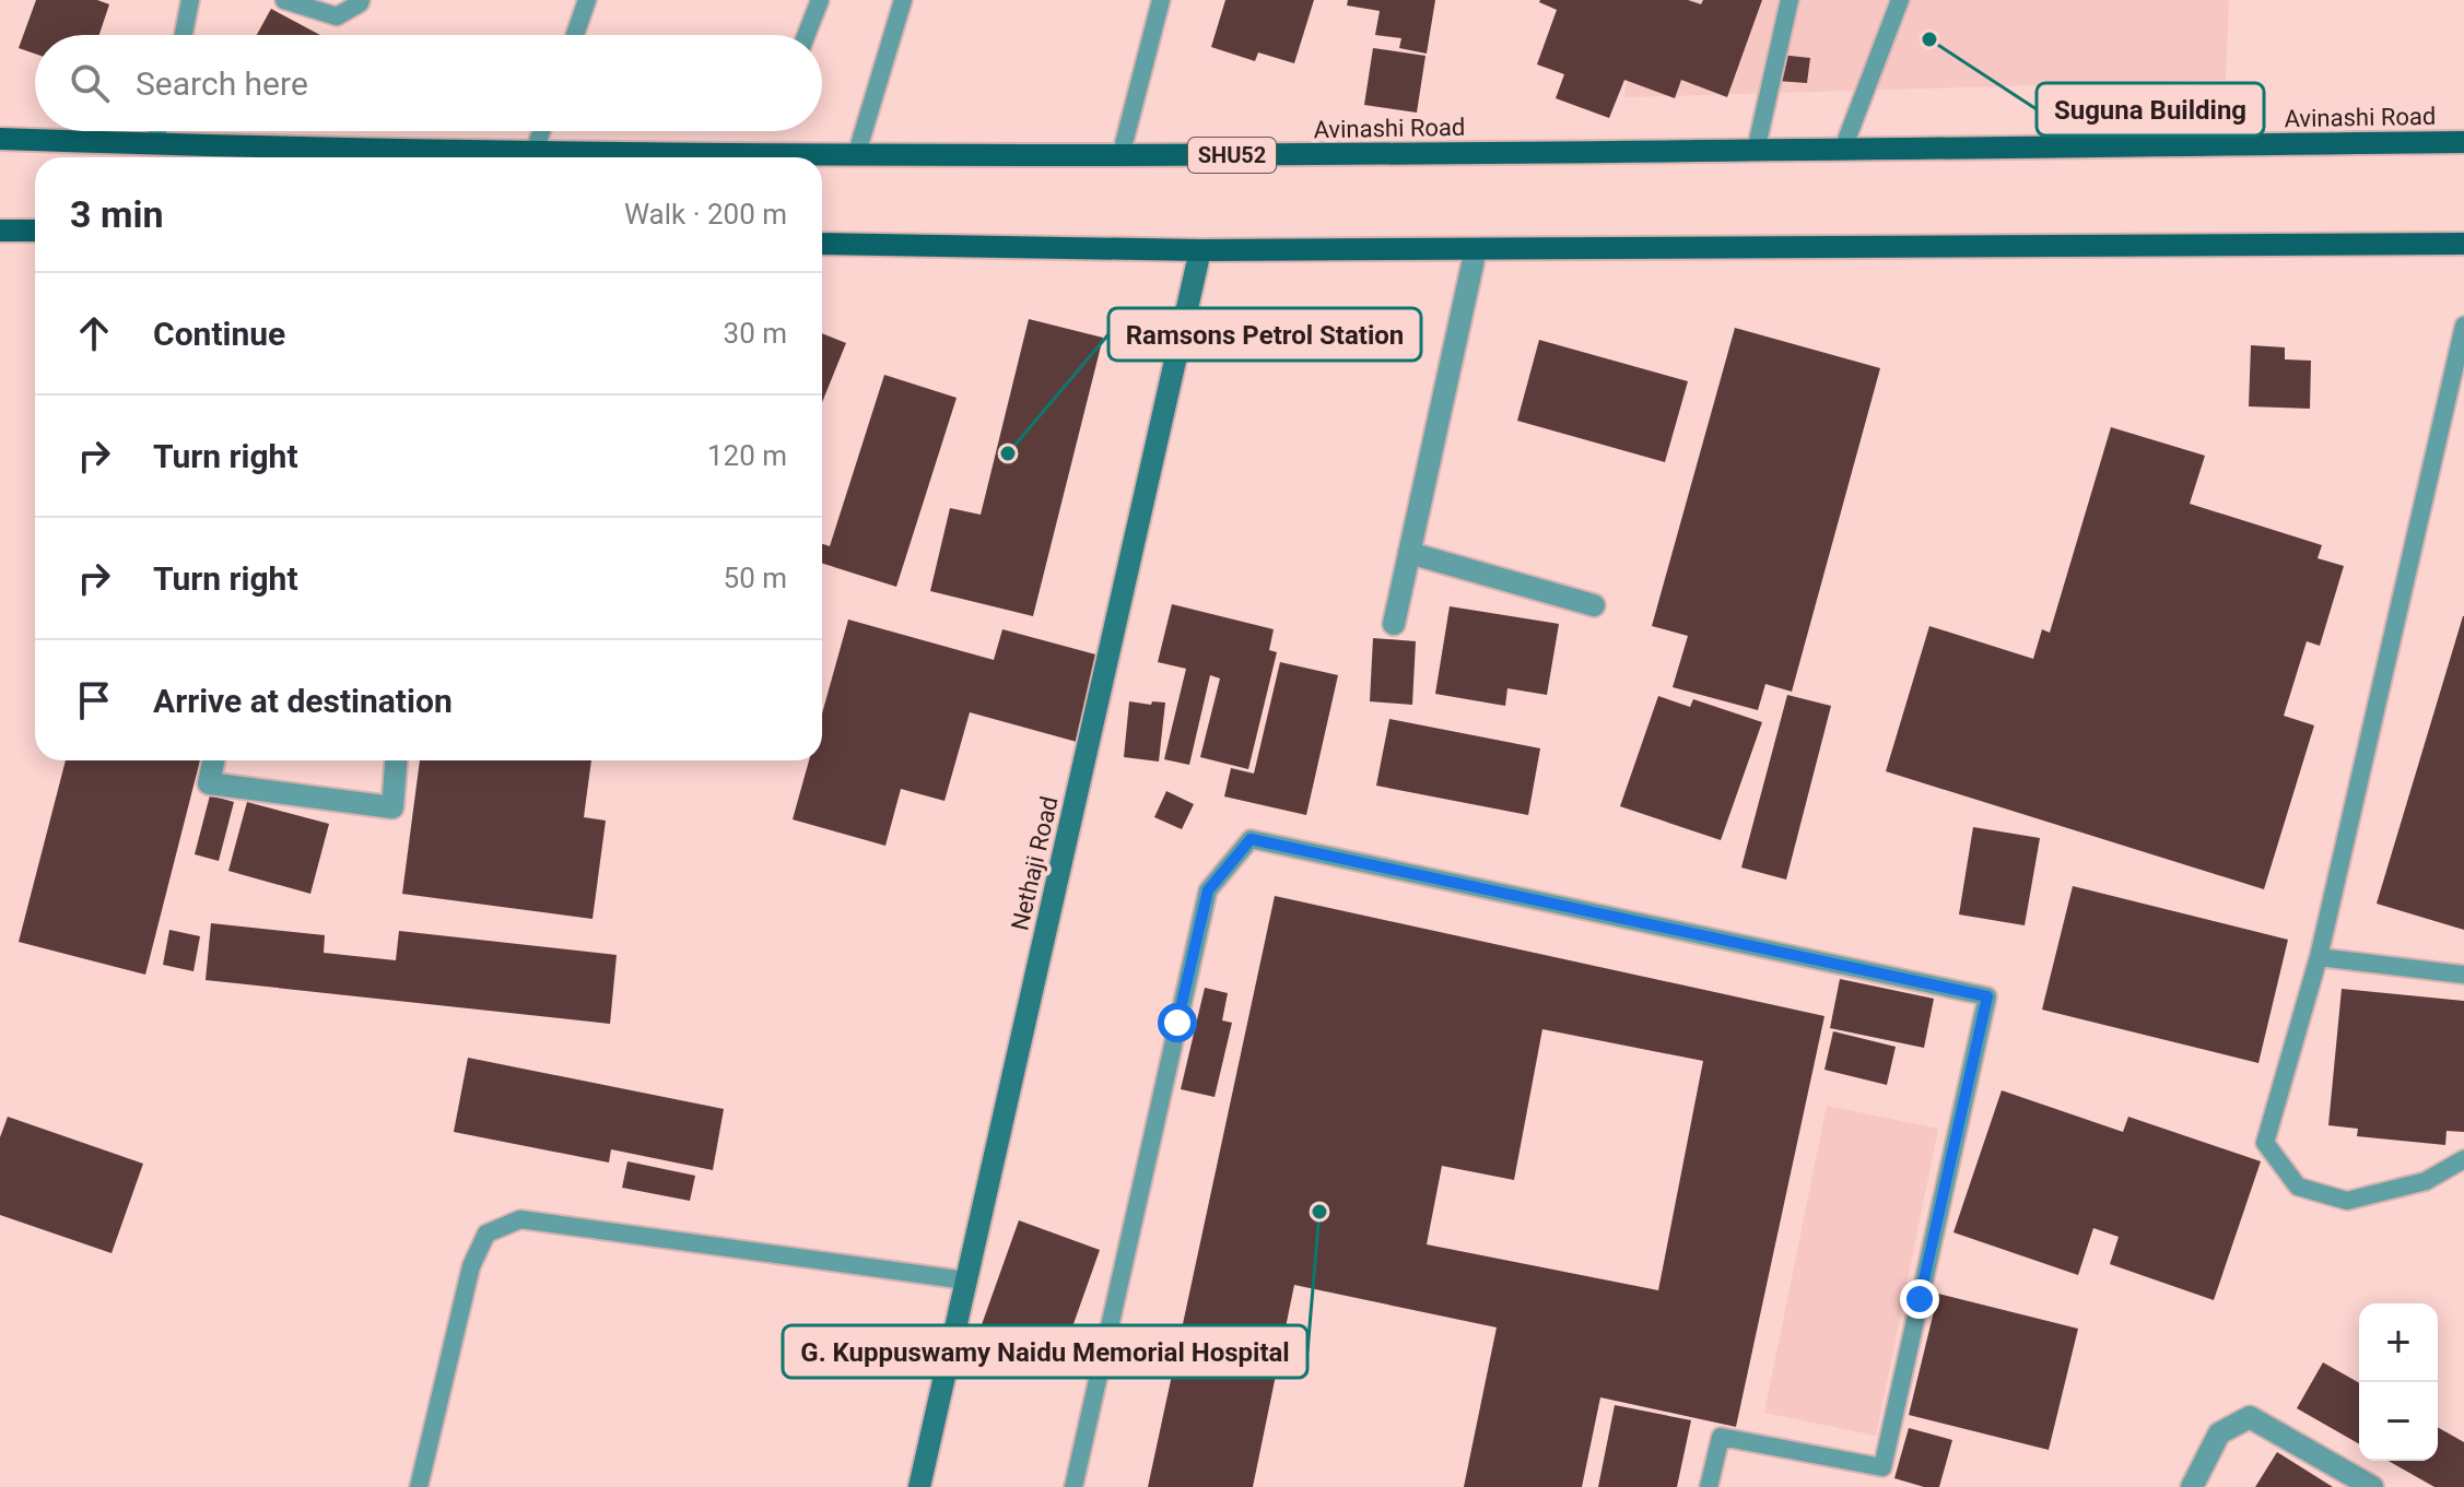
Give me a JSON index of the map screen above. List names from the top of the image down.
{
  "streets": {
    "main road": ["Avinashi Road", "SHU52", "Nethaji Road"]
  },
  "places": ["Suguna Building", "Ramsons Petrol Station", "G. Kuppuswamy Naidu Memorial Hospital"],
  "page": {
    "search": "Search here",
    "heading": ["3 min", "Walk · 200 m"],
    "list": [
      ["Continue", "30 m"],
      ["Turn right", "120 m"],
      ["Turn right", "50 m"],
      "Arrive at destination"
    ],
    "map_buttons": ["+", "−"]
  }
}
